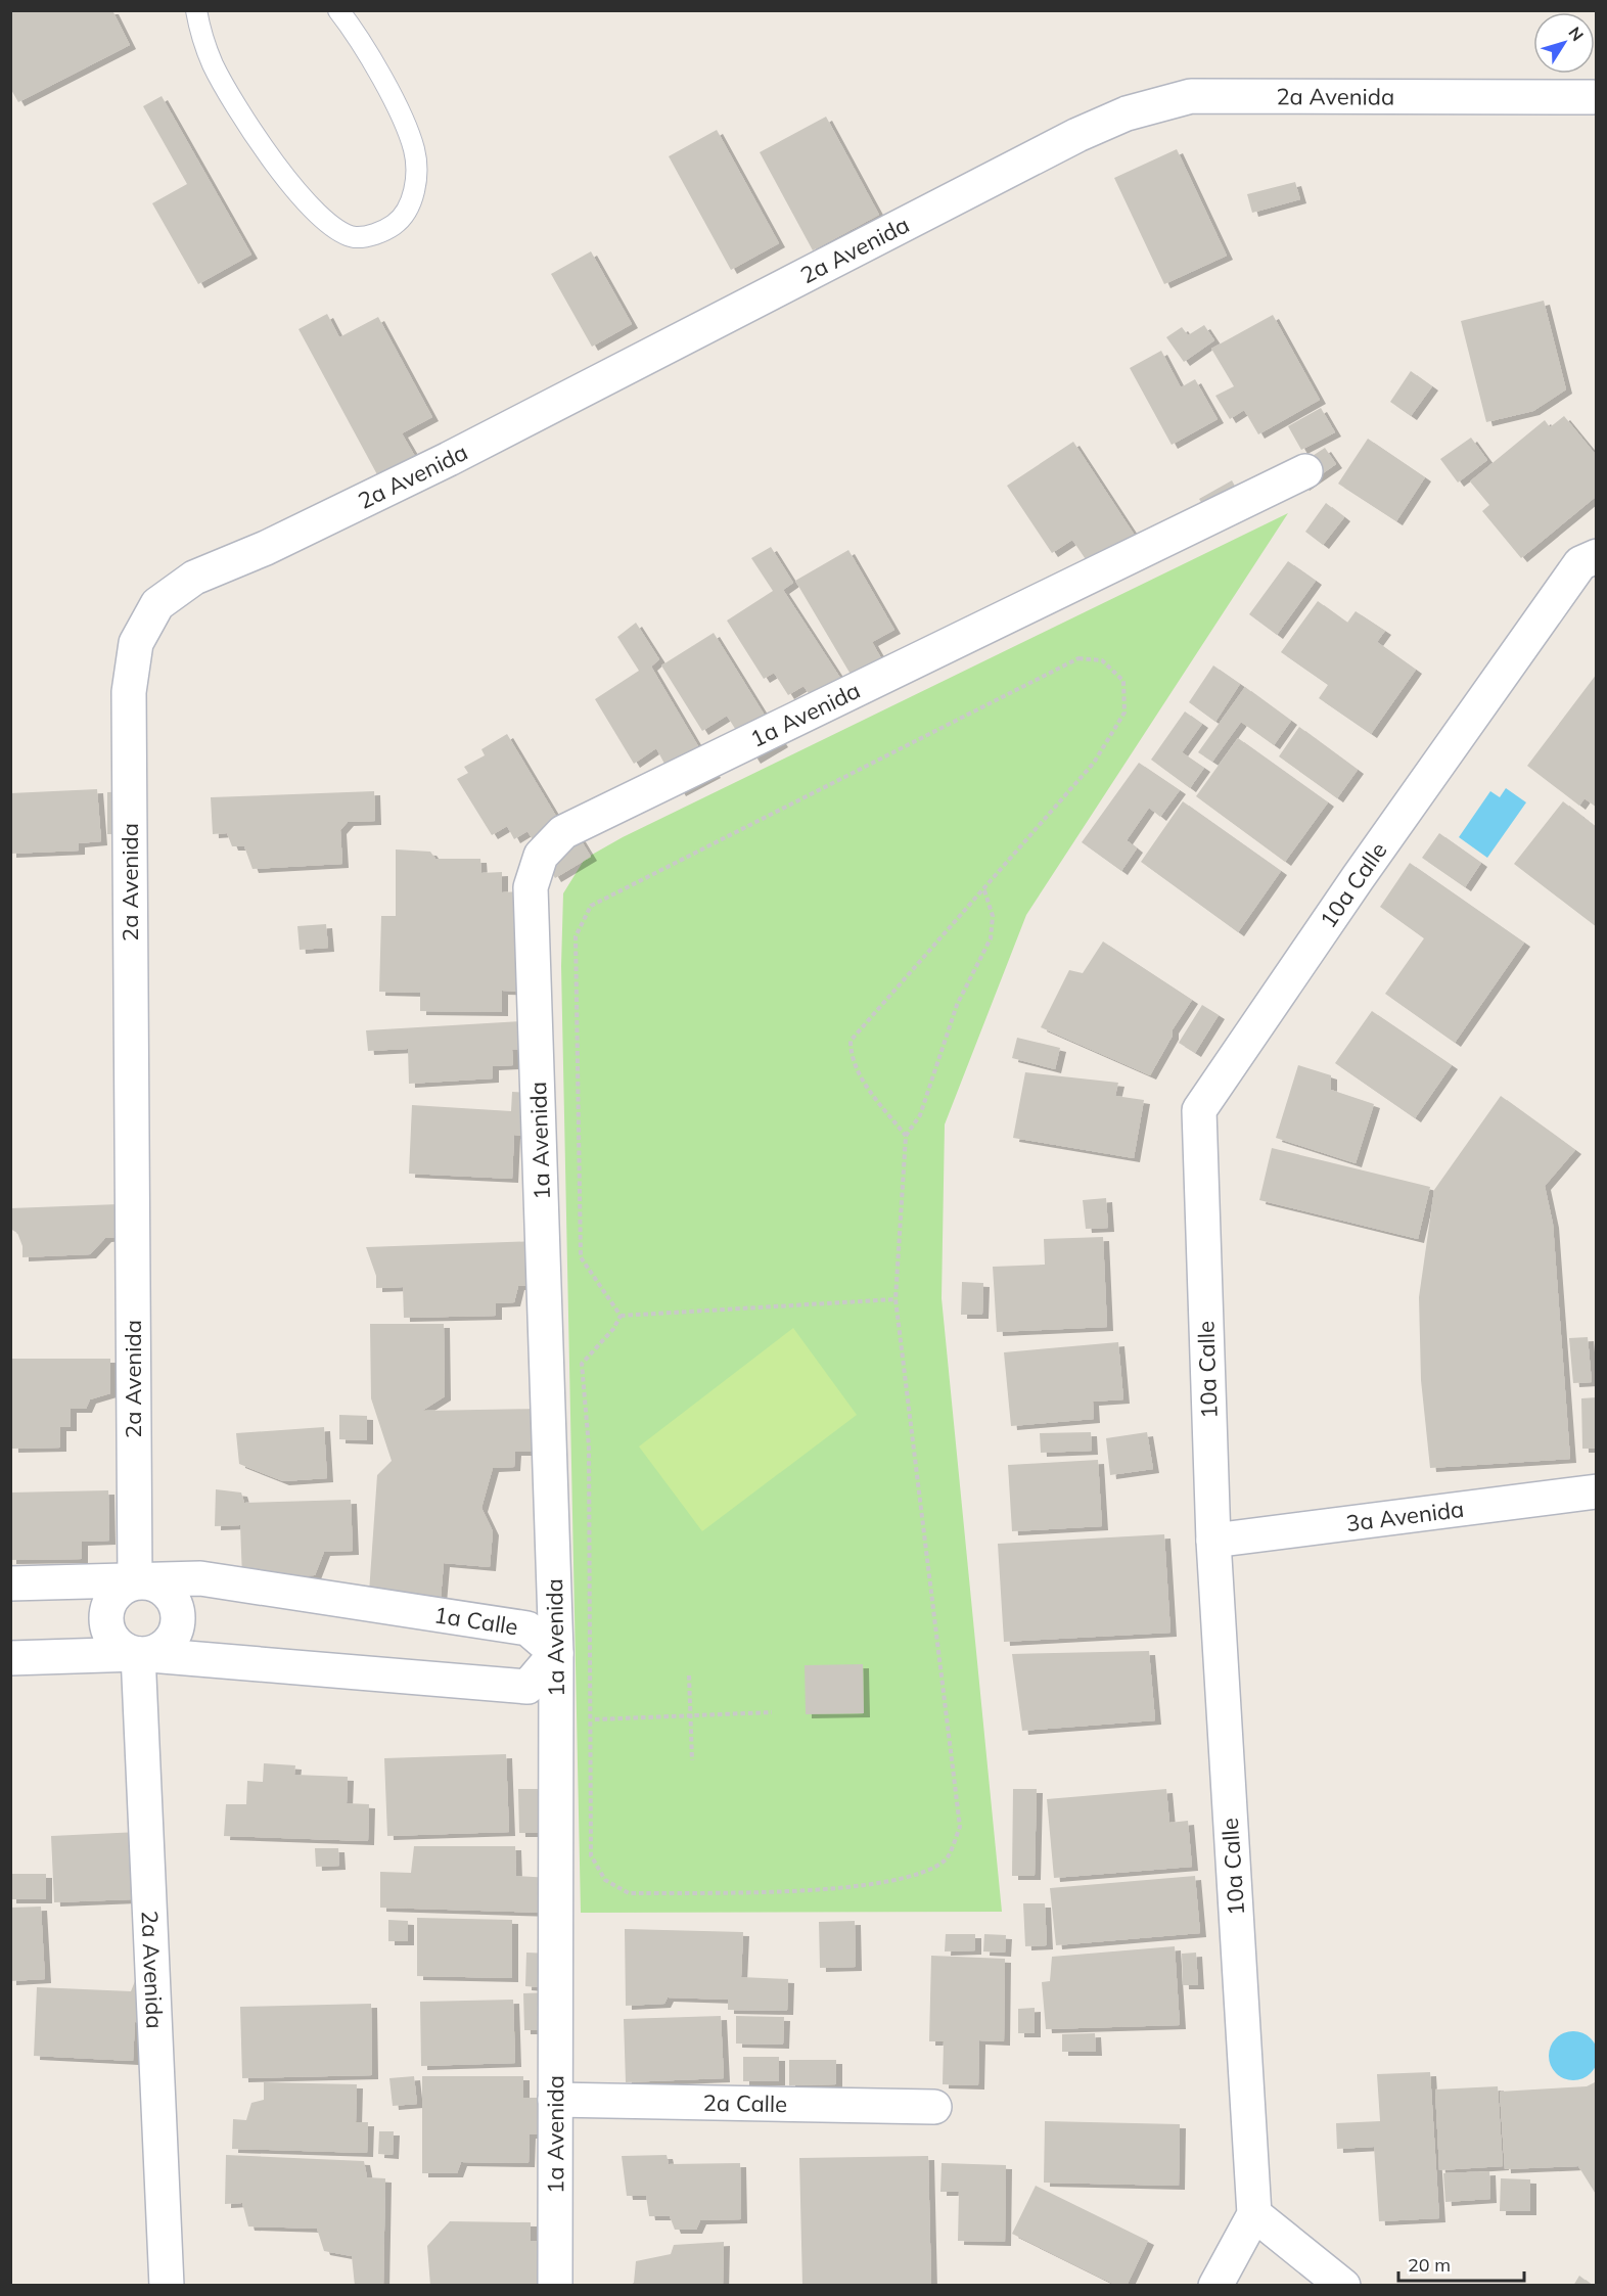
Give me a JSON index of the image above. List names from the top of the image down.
{
  "streets": {
    "street": [
      "2a Avenida",
      "1a Avenida",
      "10a Calle",
      "3a Avenida",
      "1a Calle",
      "2a Calle"
    ]
  },
  "crossings": [
    ["2a Avenida", "1a Calle"],
    ["1a Avenida", "1a Calle"],
    ["1a Avenida", "2a Calle"],
    ["10a Calle", "3a Avenida"]
  ],
  "scale_bar": "20 m",
  "north": "top right"
}
